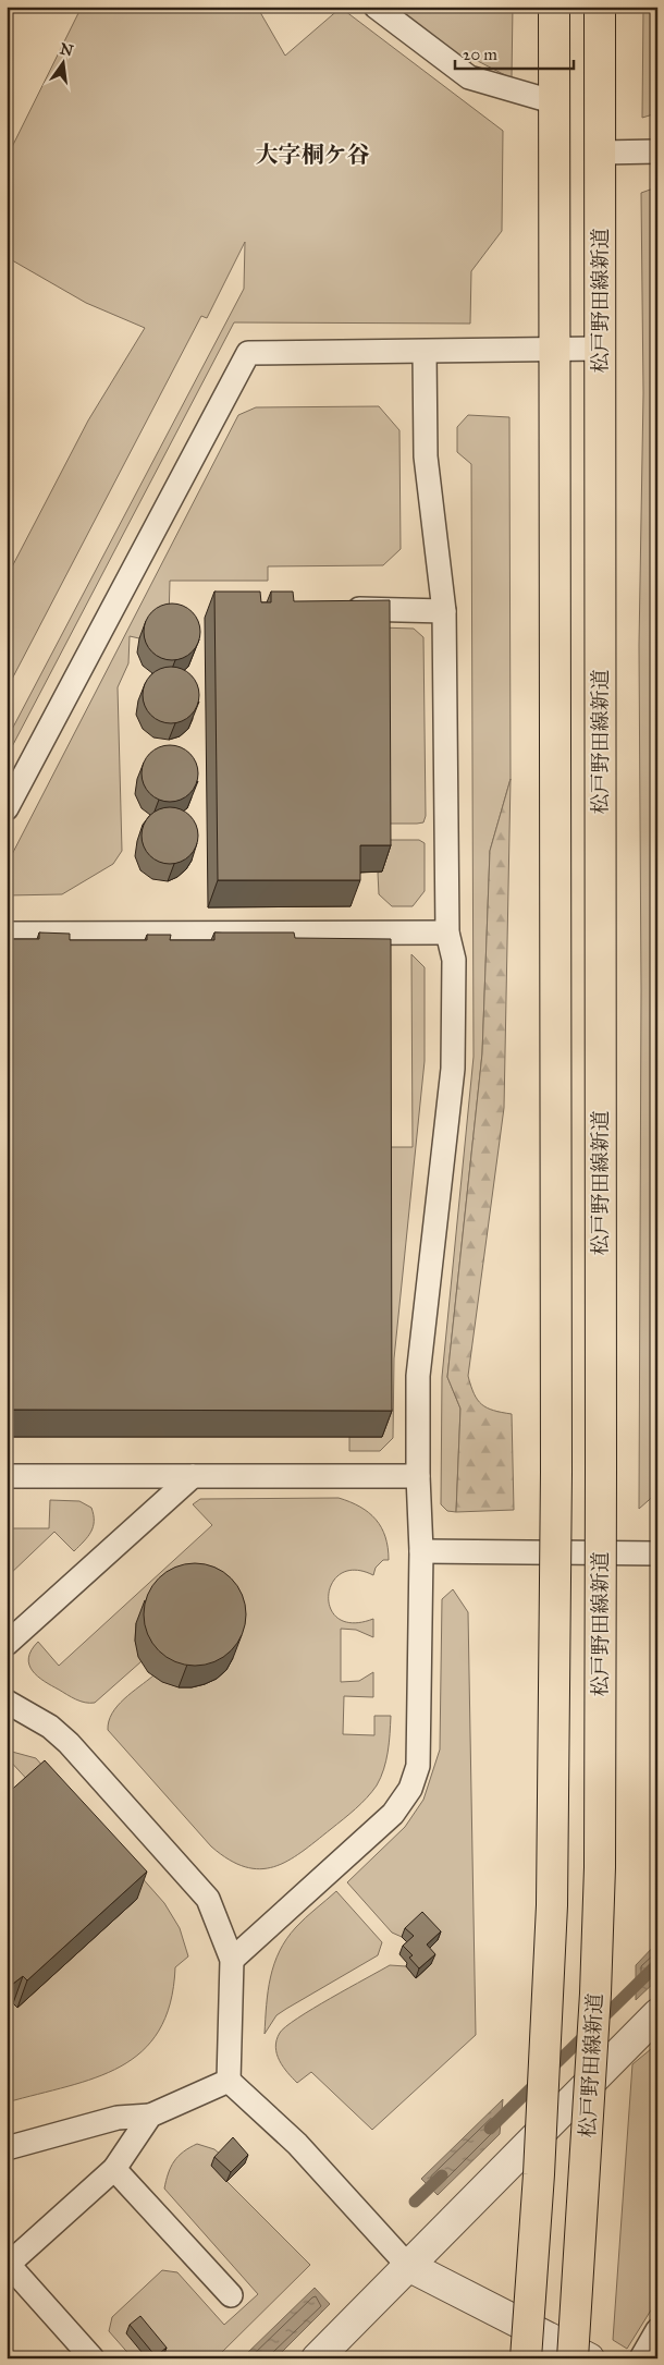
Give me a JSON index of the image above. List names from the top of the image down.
{
  "streets": {
    "main road": ["松戸野田線新道"]
  },
  "districts": ["大字桐ケ谷"],
  "scale_bar": "20 m",
  "north": "top"
}
